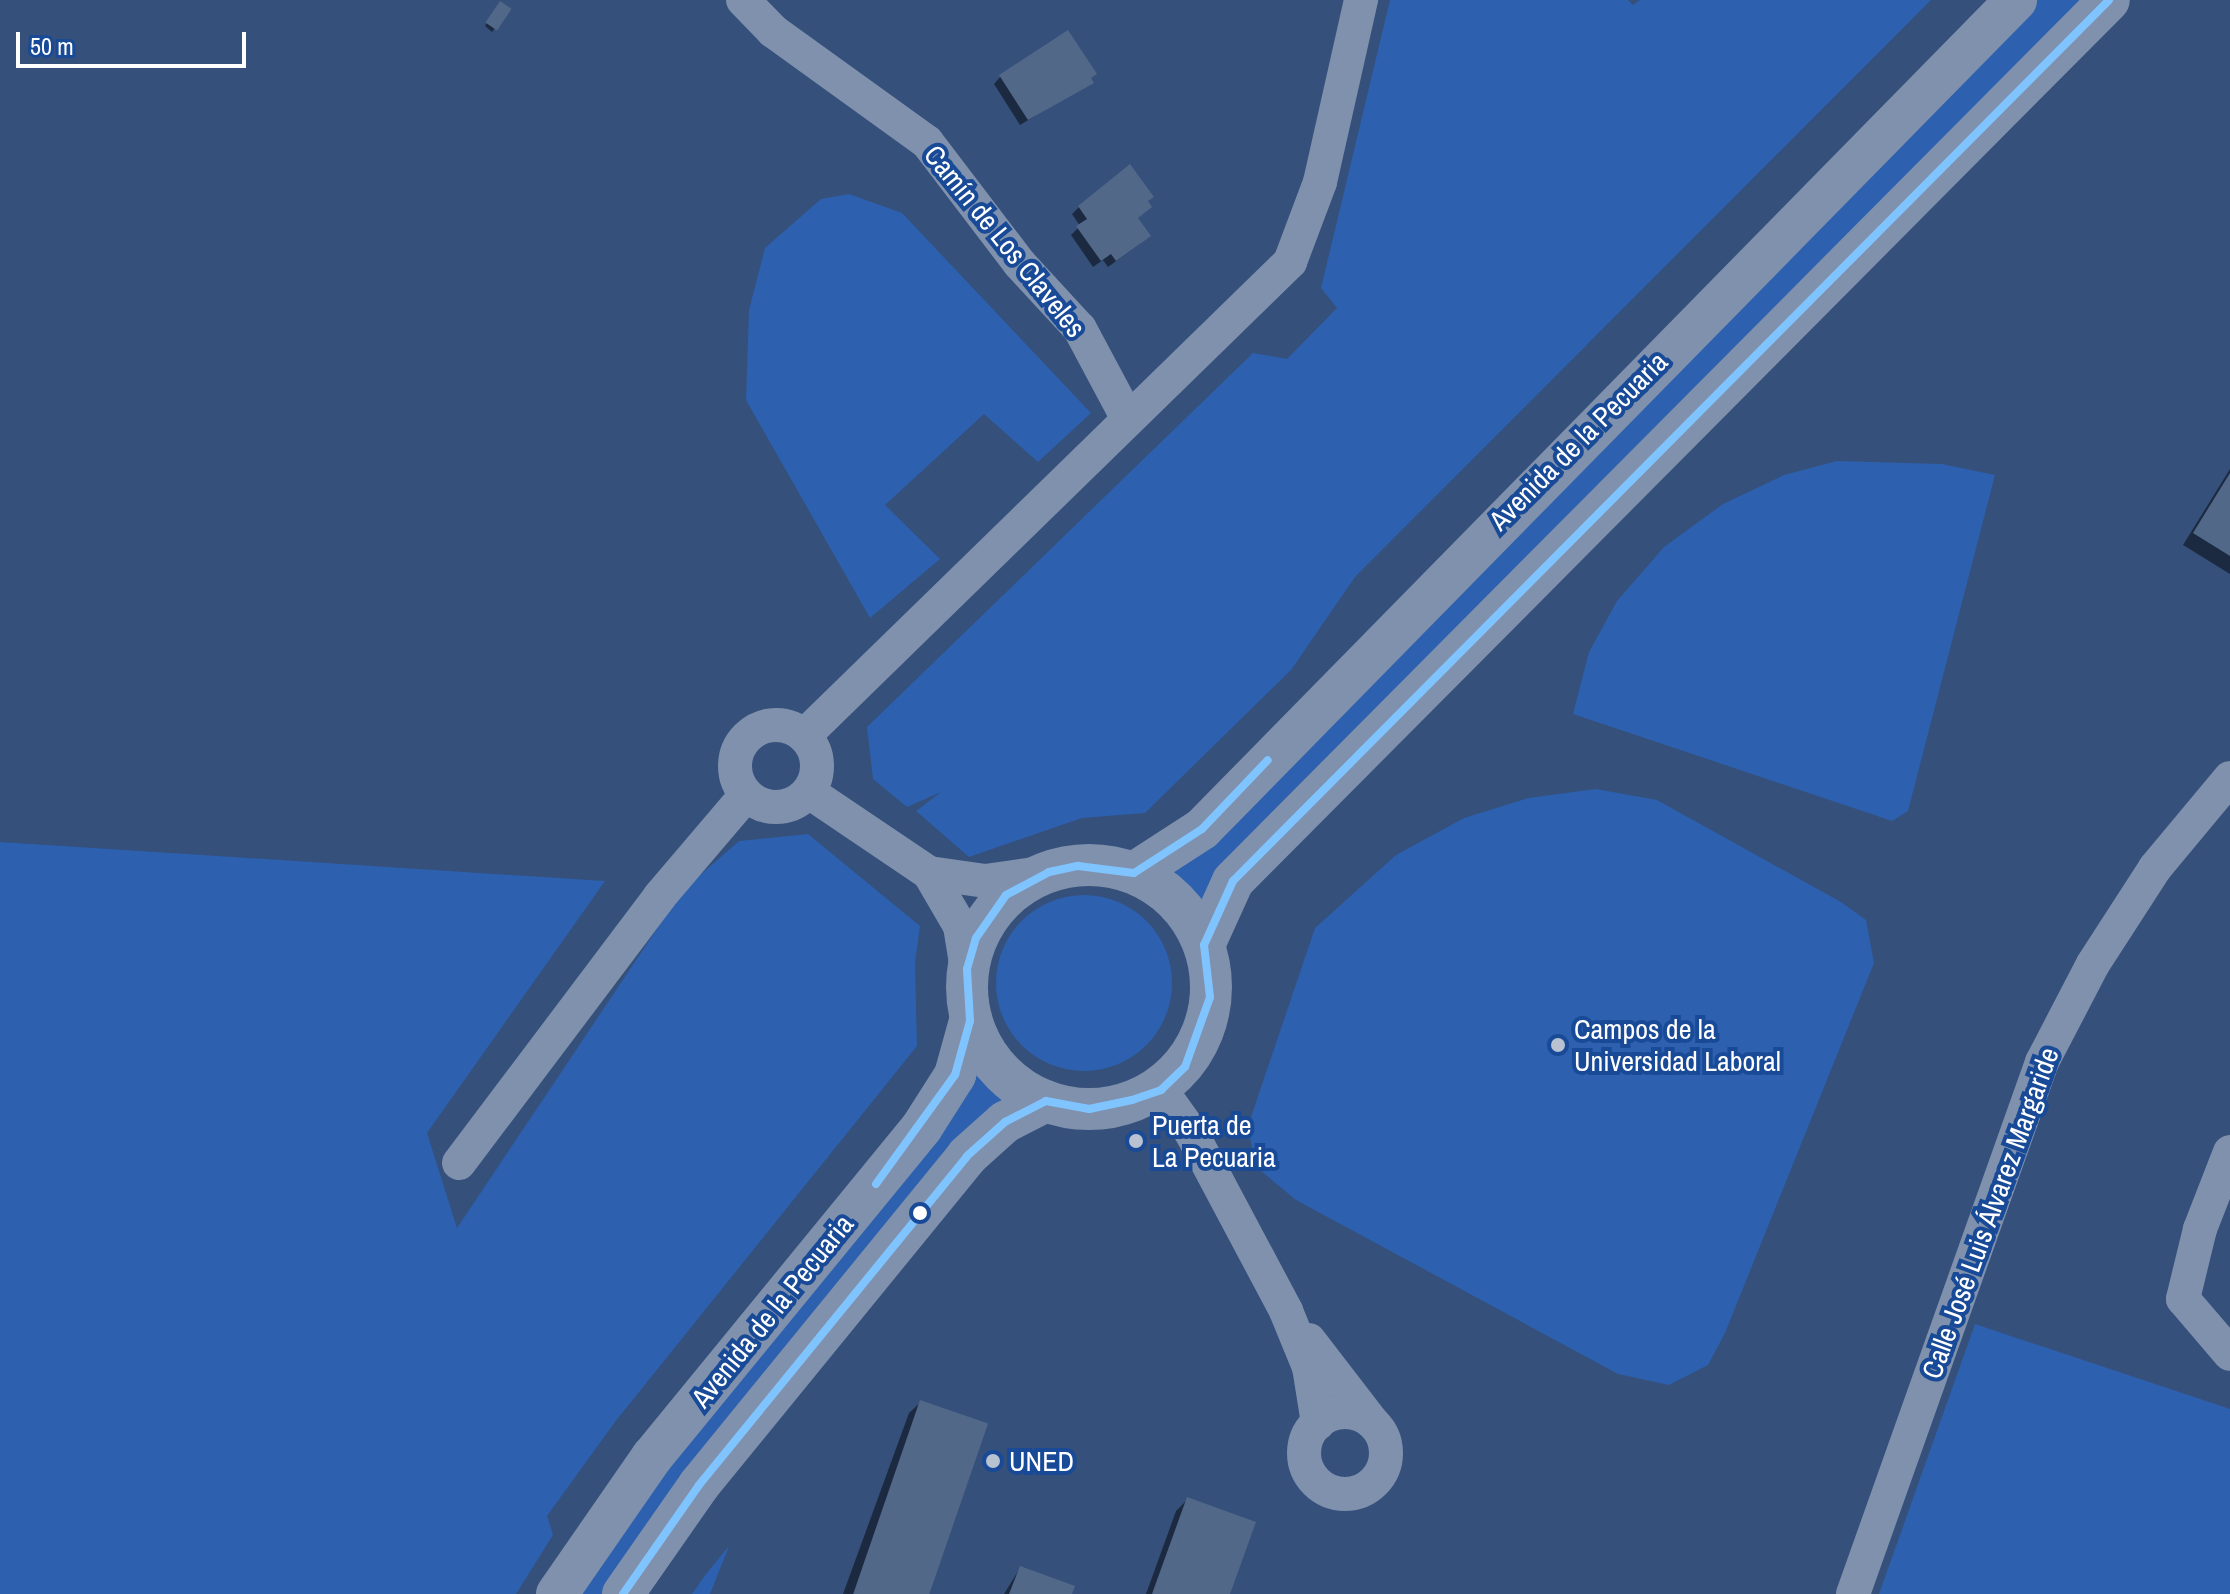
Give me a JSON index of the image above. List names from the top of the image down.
{
  "streets": {
    "street": ["Camín de Los Claveles", "Avenida de la Pecuaria", "Calle José Luis Álvarez Margaride"]
  },
  "places": ["Campos de la Universidad Laboral", "Puerta de La Pecuaria", "UNED"],
  "scale_bar": "50 m"
}
